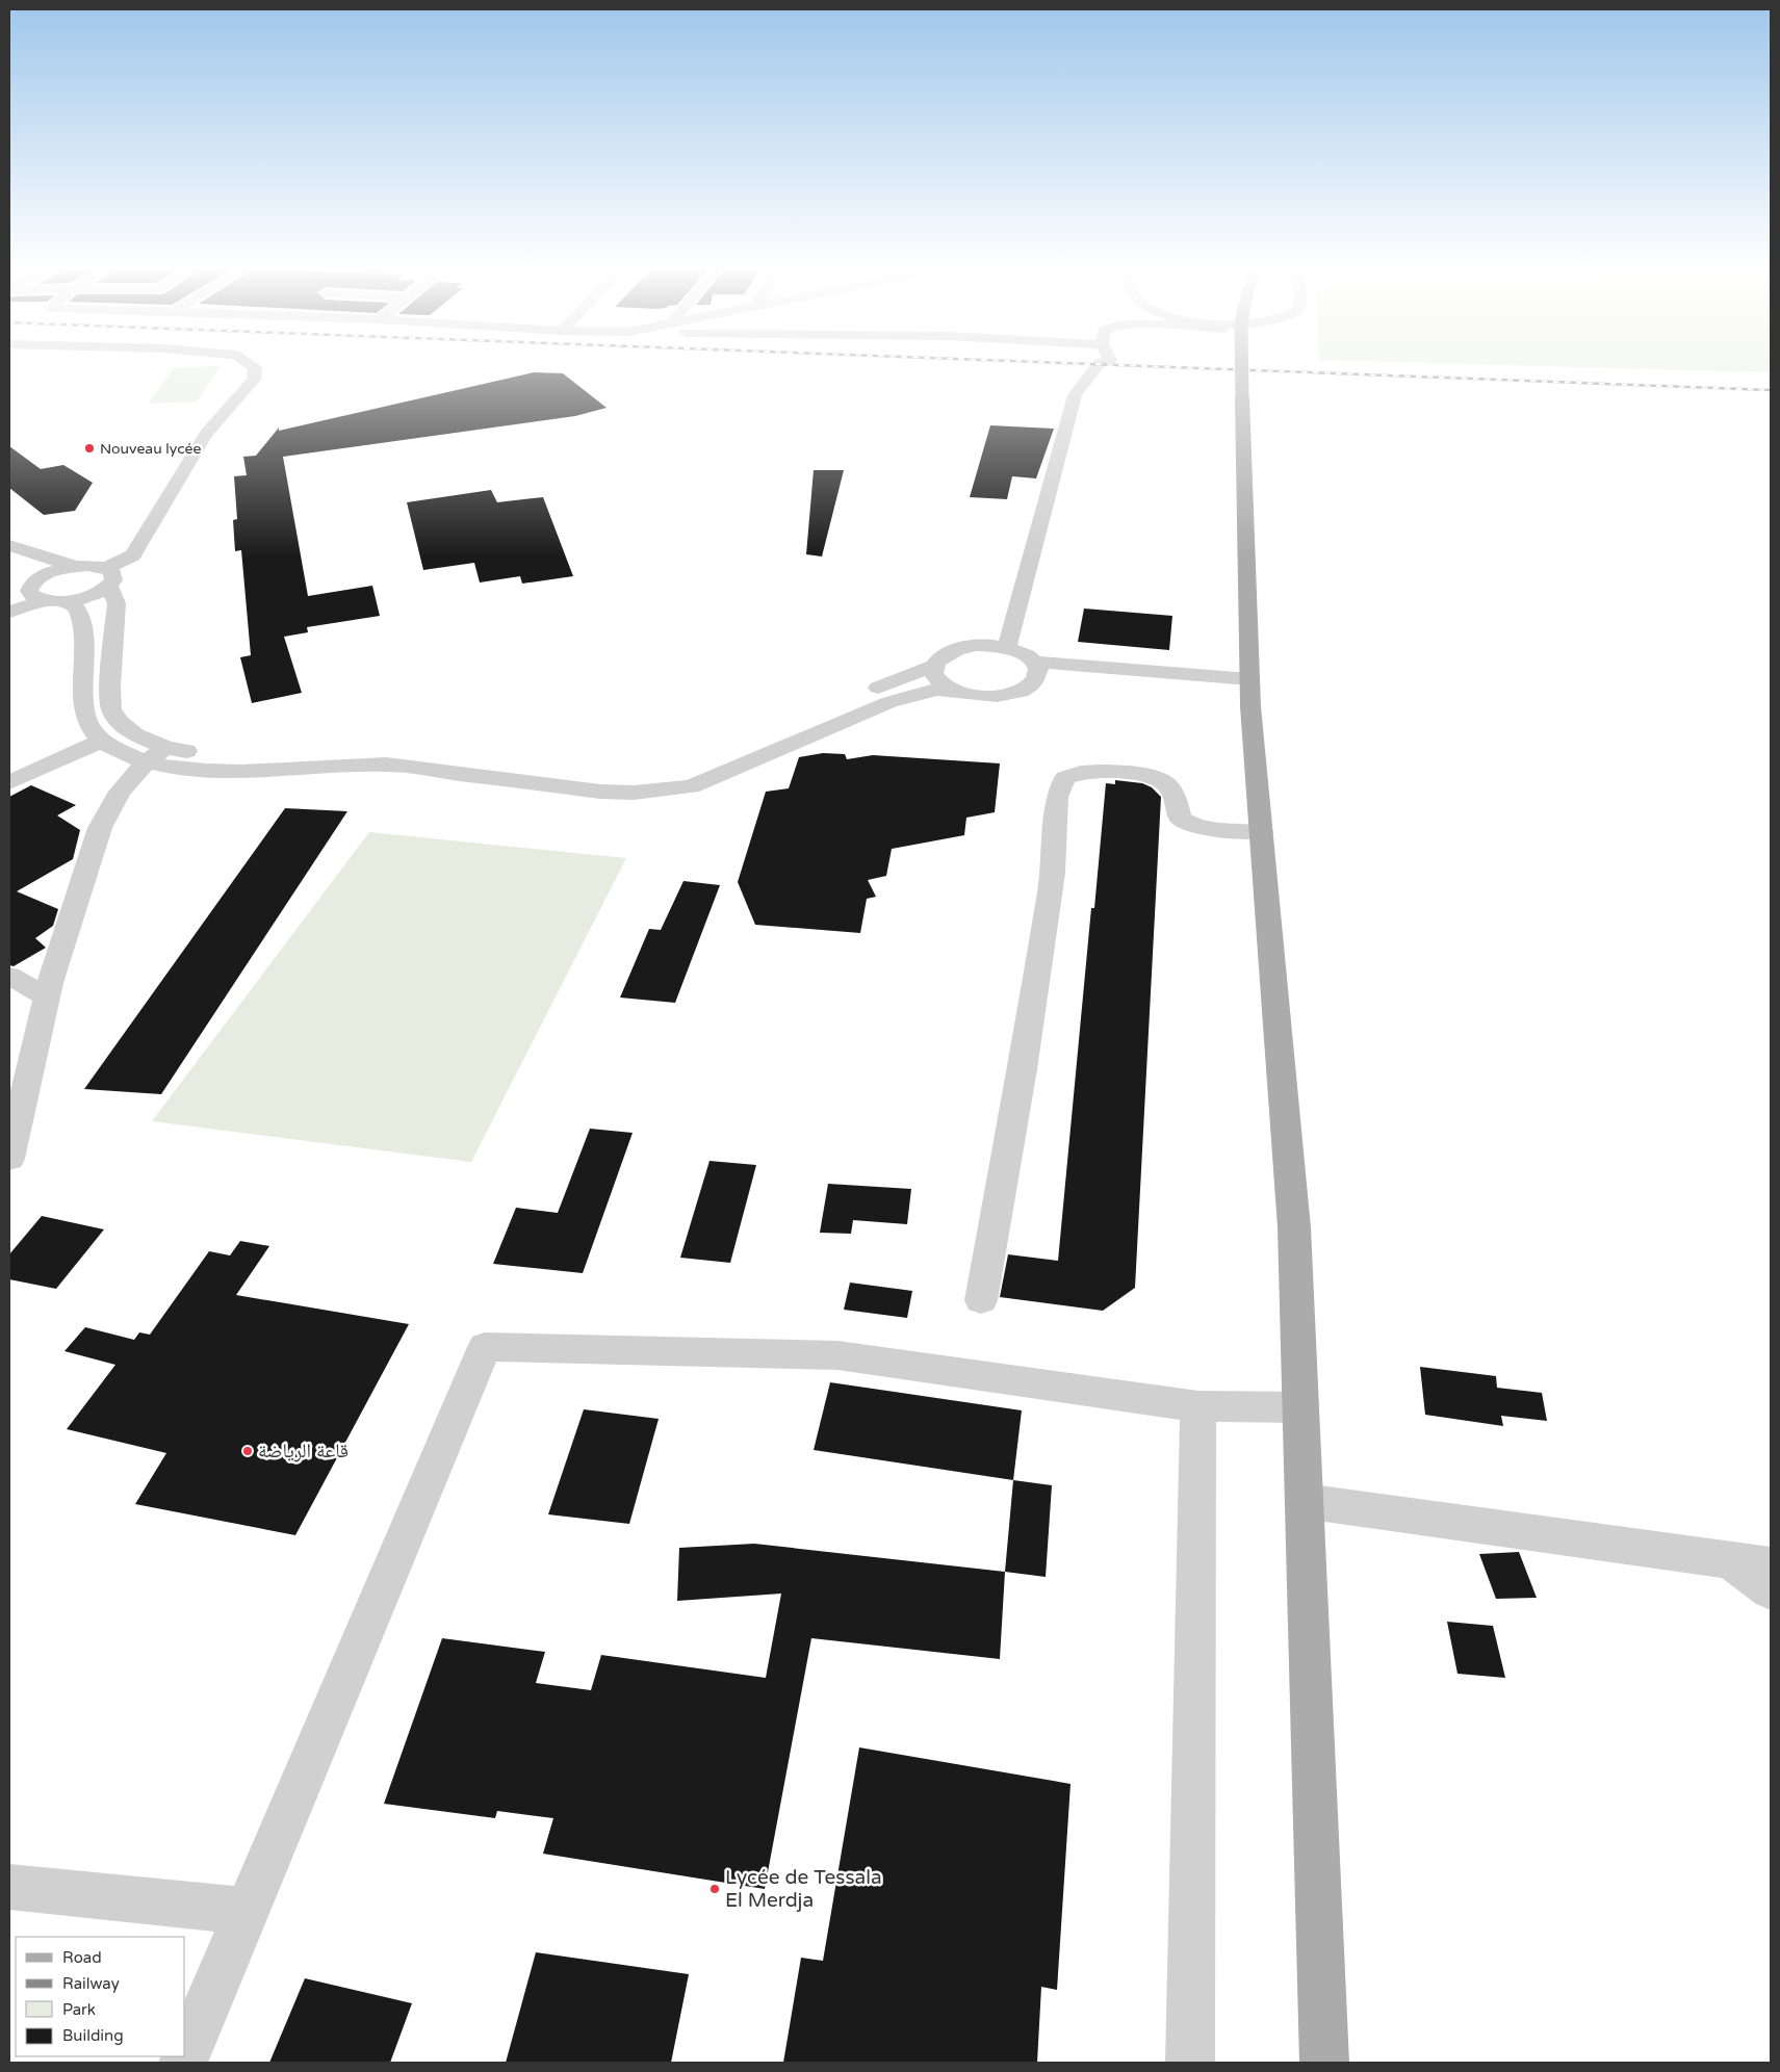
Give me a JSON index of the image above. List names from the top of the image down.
{
  "places": ["Nouveau lycée", "قاعة الرياضة", "Lycée de Tessala El Merdja"],
  "legend": [
    "Road",
    "Railway",
    "Park",
    "Building"
  ]
}
